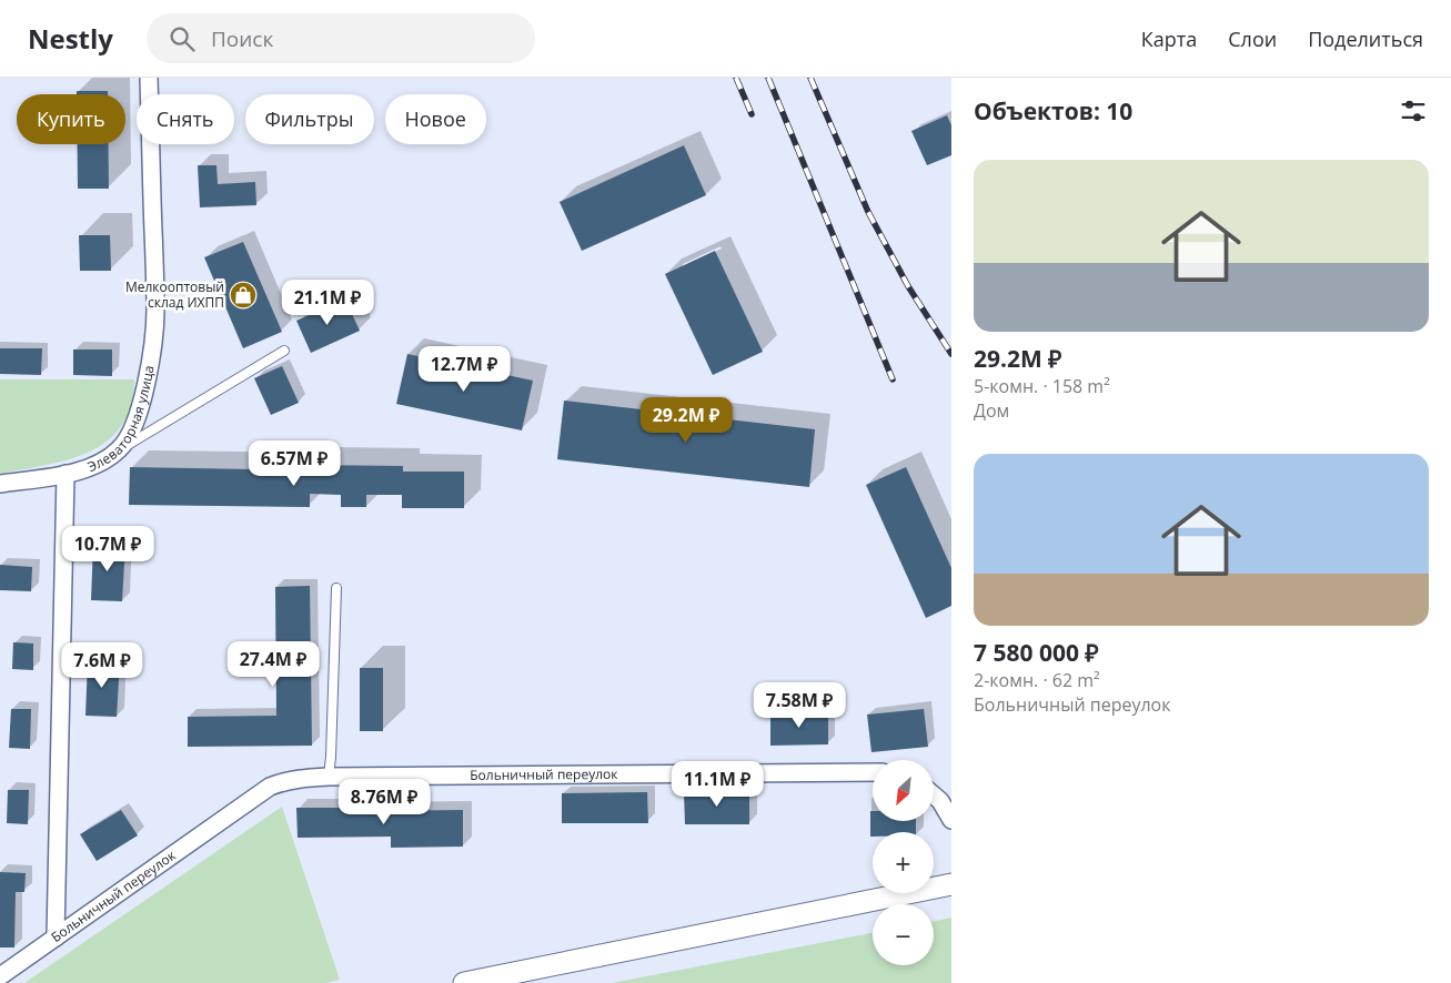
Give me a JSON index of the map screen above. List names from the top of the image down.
{
  "streets": {
    "street": ["Элеваторная улица", "Больничный переулок"]
  },
  "crossings": [
    ["Элеваторная улица", "Больничный переулок"]
  ],
  "places": {
    "shop": ["Мелкооптовый склад ИХПП"]
  },
  "north": "bottom left",
  "page": {
    "header": "Nestly",
    "search": "Поиск",
    "nav": ["Карта", "Слои", "Поделиться"],
    "heading": "Объектов: 10",
    "chip": [
      "Купить",
      "Снять",
      "Фильтры",
      "Новое"
    ],
    "list": [
      {
        "name": "29.2M ₽",
        "note": "5-комн. · 158 m² · Дом"
      },
      {
        "name": "7 580 000 ₽",
        "note": "2-комн. · 62 m² · Больничный переулок"
      }
    ],
    "price": [
      "21.1M ₽",
      "12.7M ₽",
      "29.2M ₽",
      "6.57M ₽",
      "10.7M ₽",
      "27.4M ₽",
      "7.6M ₽",
      "7.58M ₽",
      "11.1M ₽",
      "8.76M ₽"
    ],
    "map_buttons": ["+", "−"]
  }
}
